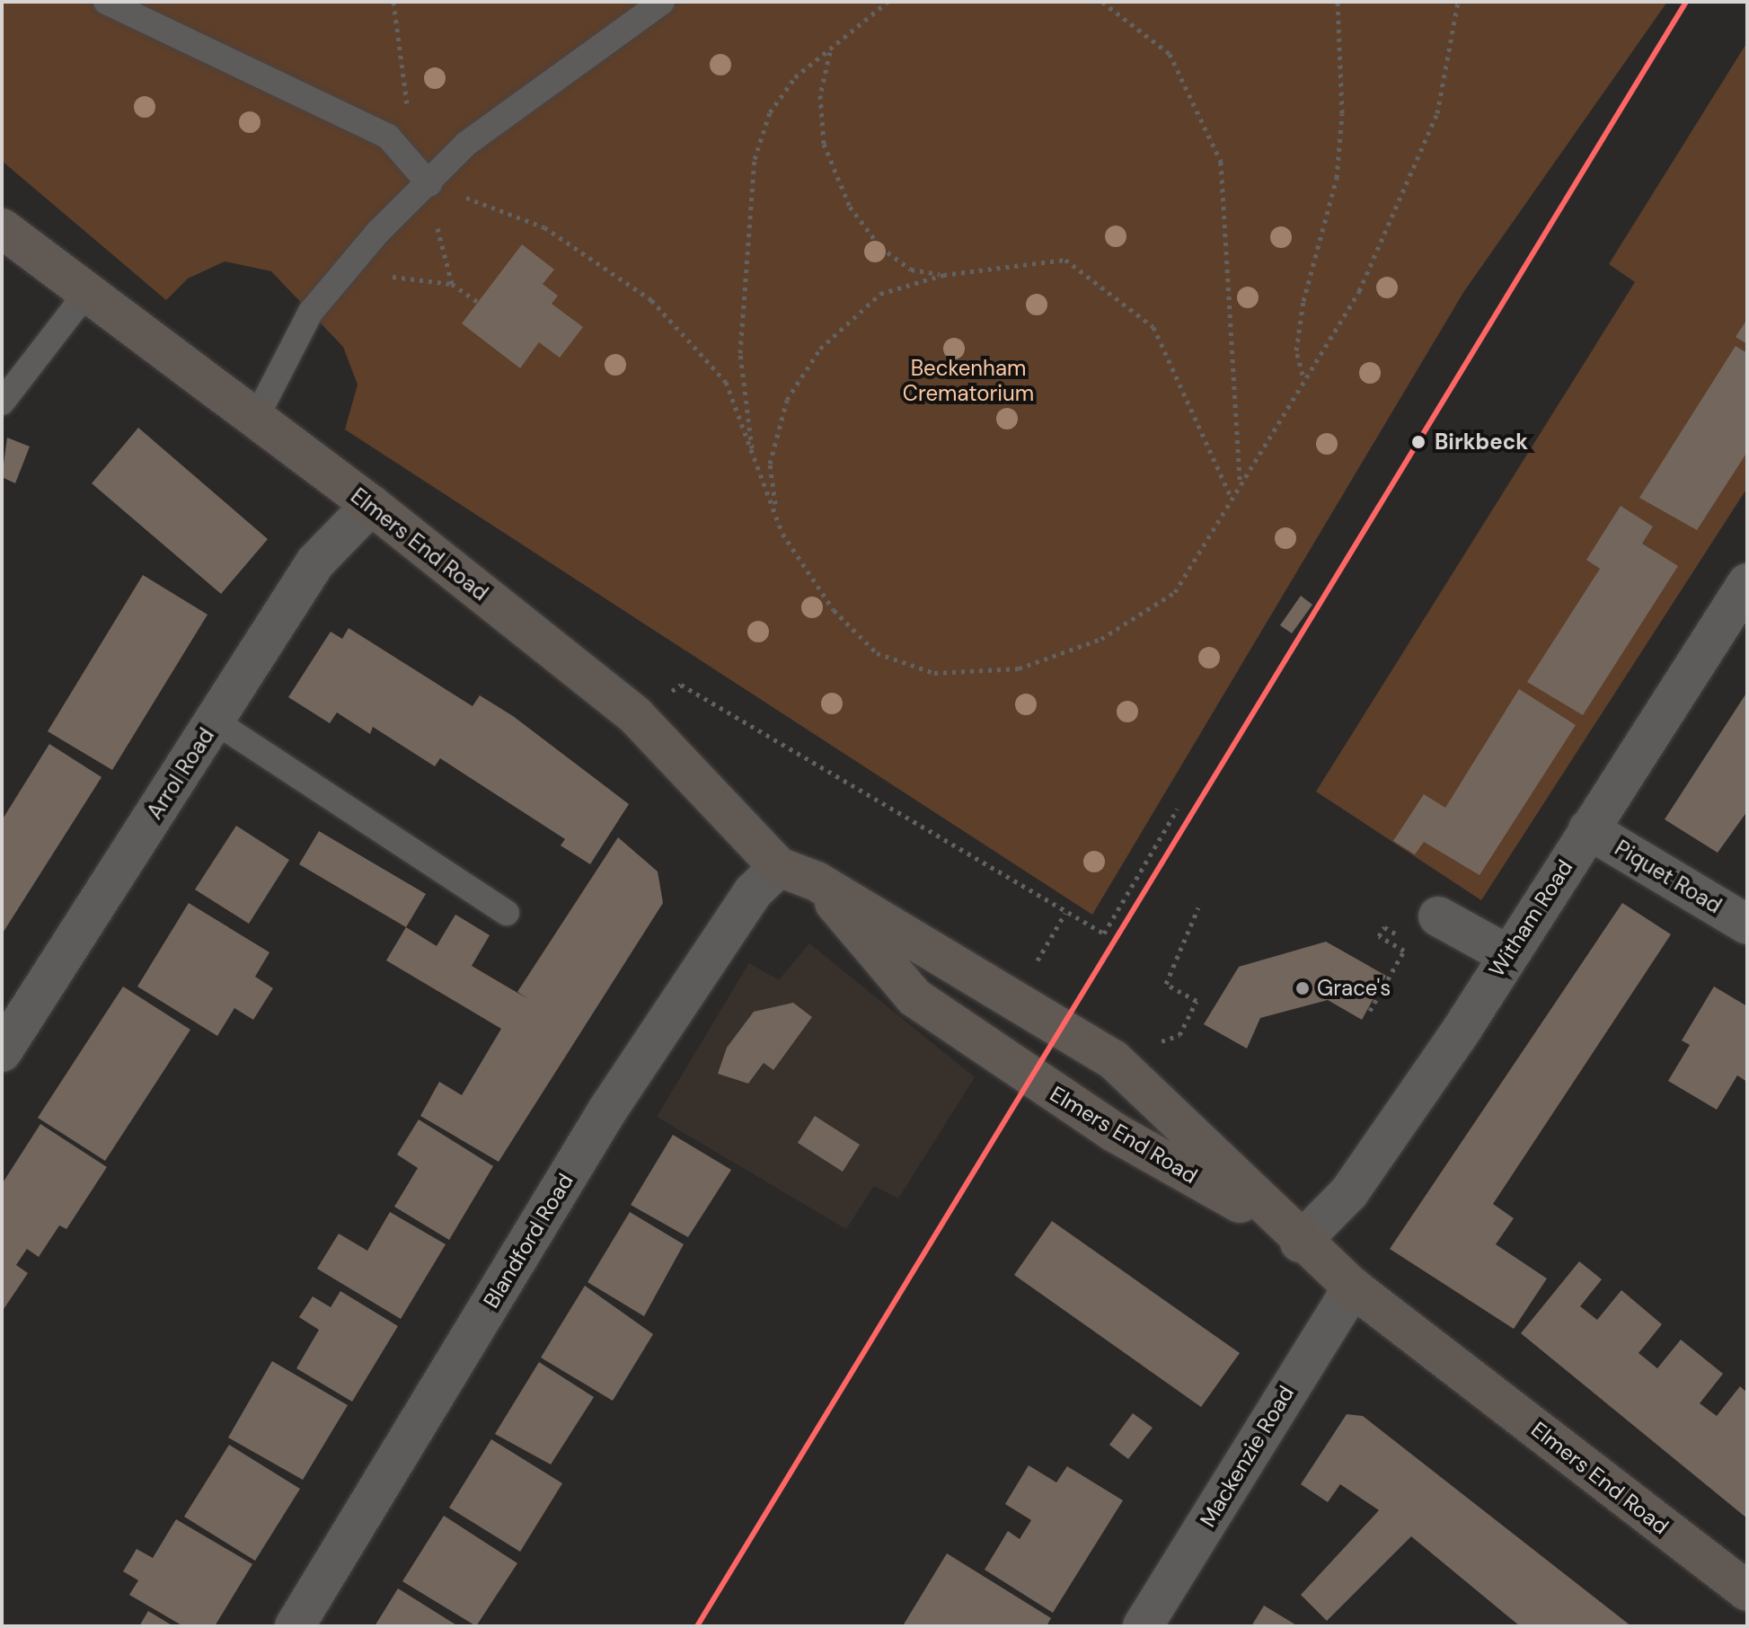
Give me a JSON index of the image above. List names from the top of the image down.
{
  "streets": {
    "main road": ["Elmers End Road"],
    "street": [
      "Arrol Road",
      "Piquet Road",
      "Witham Road",
      "Blandford Road",
      "Mackenzie Road"
    ]
  },
  "crossings": [
    ["Elmers End Road", "Arrol Road"],
    ["Elmers End Road", "Witham Road"],
    ["Elmers End Road", "Blandford Road"],
    ["Elmers End Road", "Mackenzie Road"],
    ["Piquet Road", "Witham Road"]
  ],
  "parks": ["Beckenham Crematorium"],
  "places": ["Birkbeck", "Grace's"]
}
